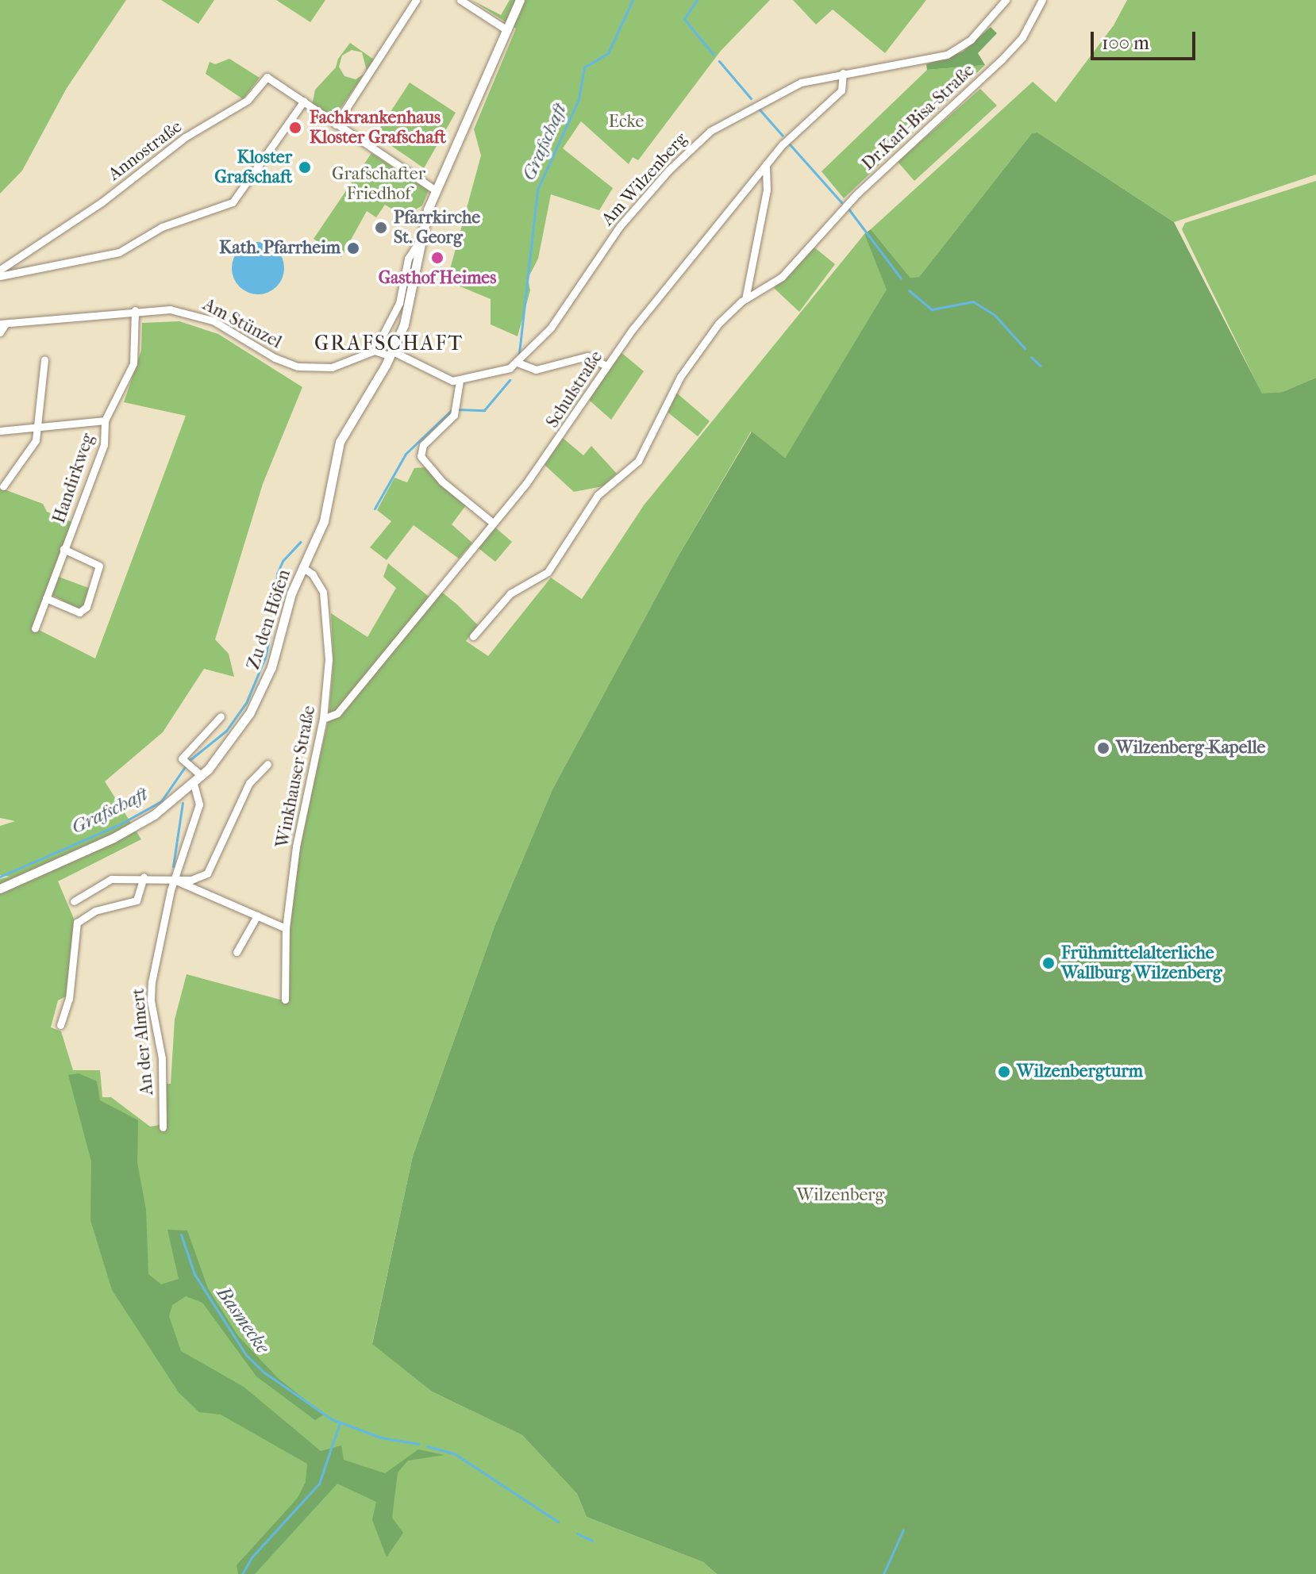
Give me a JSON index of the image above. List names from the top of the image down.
{
  "streets": {
    "street": [
      "Dr.Karl-Bisa-Straße",
      "Annostraße",
      "Am Wilzenberg",
      "Am Stünzel",
      "Schulstraße",
      "Handirkweg",
      "Zu den Höfen",
      "Winkhauser Straße",
      "An der Almert"
    ]
  },
  "crossings": [
    ["Annostraße", "Zu den Höfen"],
    ["Am Wilzenberg", "Schulstraße"],
    ["Am Stünzel", "Handirkweg"],
    ["Schulstraße", "Winkhauser Straße"],
    ["Zu den Höfen", "Winkhauser Straße"],
    ["Zu den Höfen", "An der Almert"]
  ],
  "districts": ["GRAFSCHAFT"],
  "water": ["Grafschaft", "Basmecke"],
  "parks": ["Ecke", "Grafschafter Friedhof", "Wilzenberg"],
  "places": [
    "Fachkrankenhaus Kloster Grafschaft",
    "Kloster Grafschaft",
    "Pfarrkirche St. Georg",
    "Kath. Pfarrheim",
    "Gasthof Heimes",
    "Wilzenberg-Kapelle",
    "Frühmittelalterliche Wallburg Wilzenberg",
    "Wilzenbergturm"
  ],
  "scale_bar": "100 m"
}
